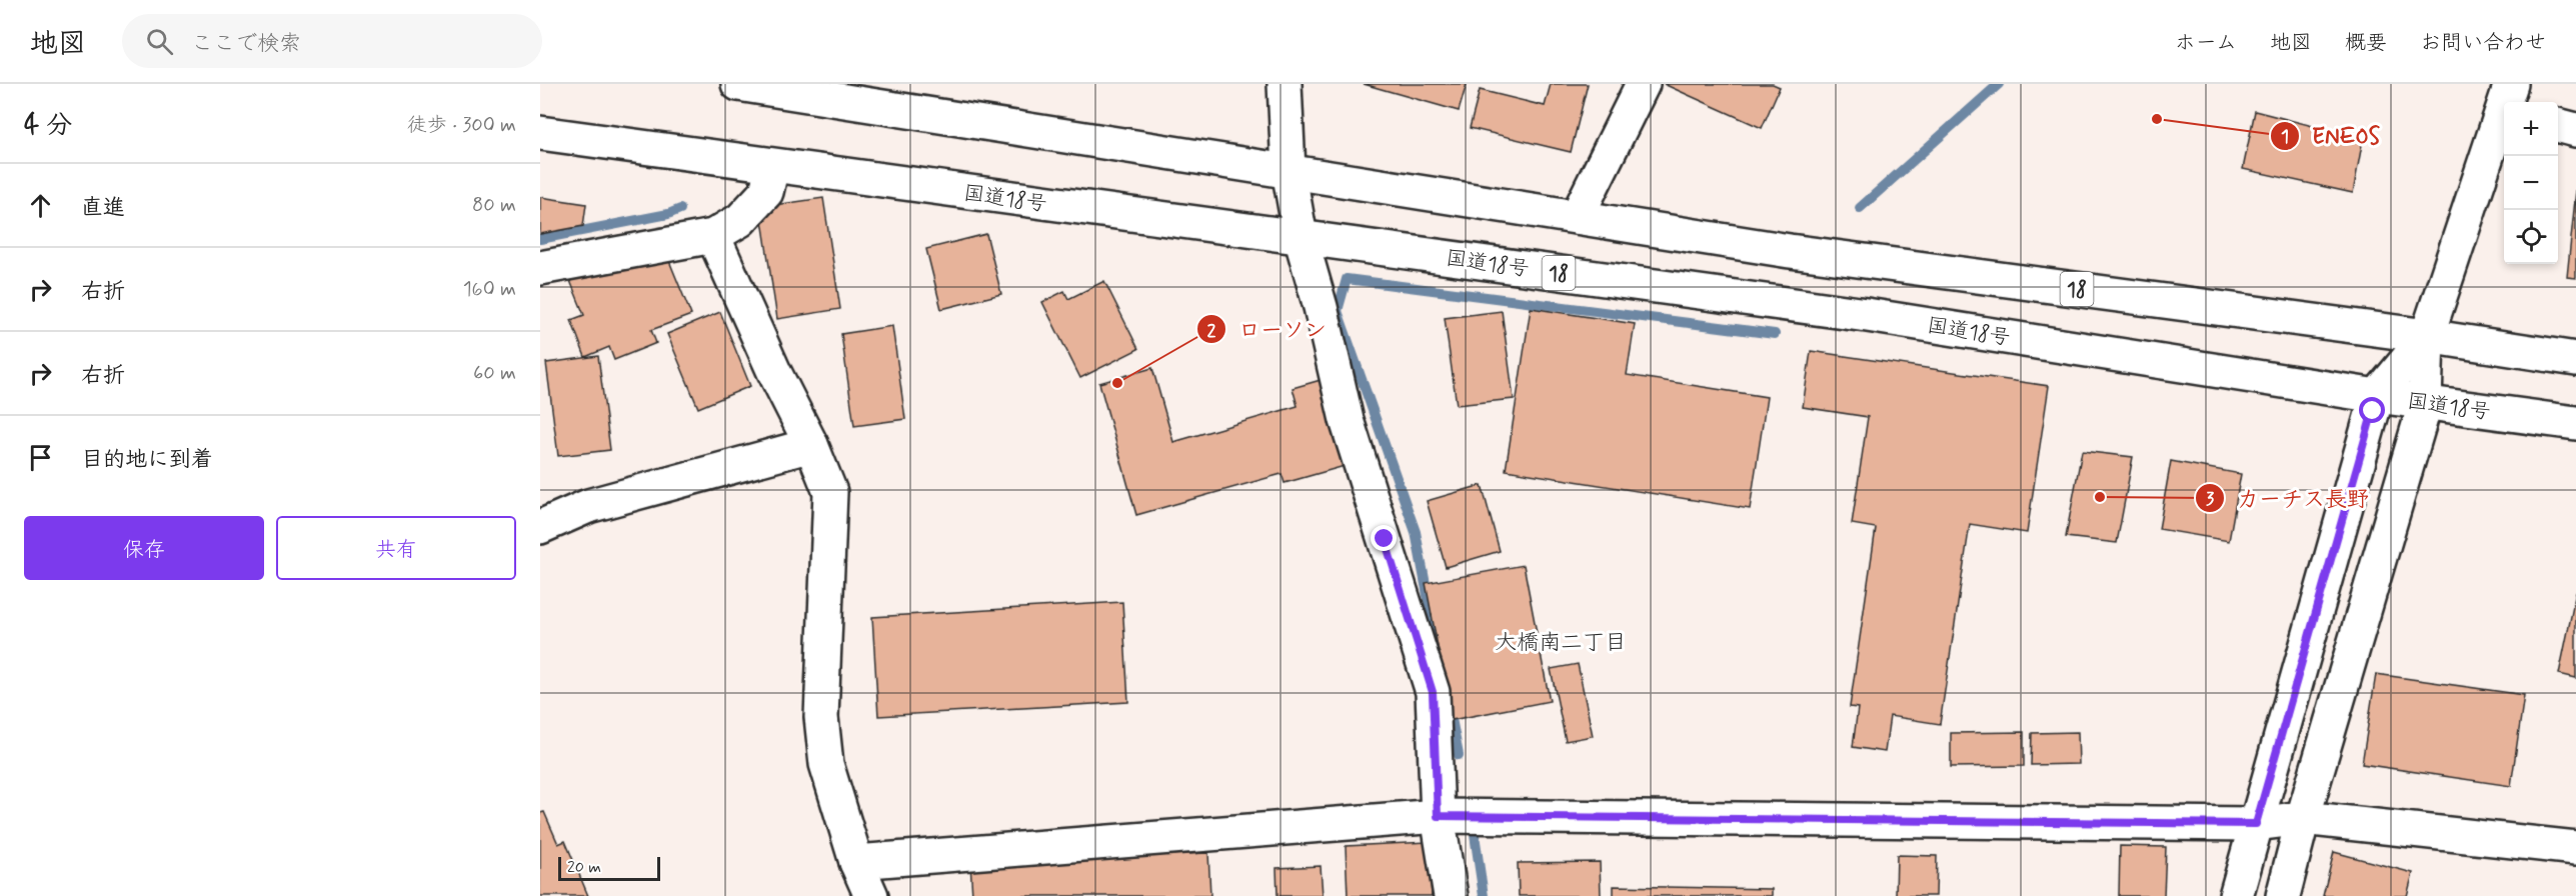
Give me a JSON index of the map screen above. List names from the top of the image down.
{
  "streets": {
    "main road": ["国道18号", "18"]
  },
  "districts": ["大橋南二丁目"],
  "places": ["ENEOS", "ローソン", "カーチス長野"],
  "scale_bar": "20 m",
  "page": {
    "header": "地図",
    "search": "ここで検索",
    "nav": [
      "ホーム",
      "地図",
      "概要",
      "お問い合わせ"
    ],
    "heading": ["4 分", "徒歩 · 300 m"],
    "map_buttons": ["+", "−"],
    "list": [
      ["直進", "80 m"],
      ["右折", "160 m"],
      ["右折", "60 m"],
      "目的地に到着"
    ],
    "buttons": ["保存", "共有"],
    "scale": "20 m"
  }
}
